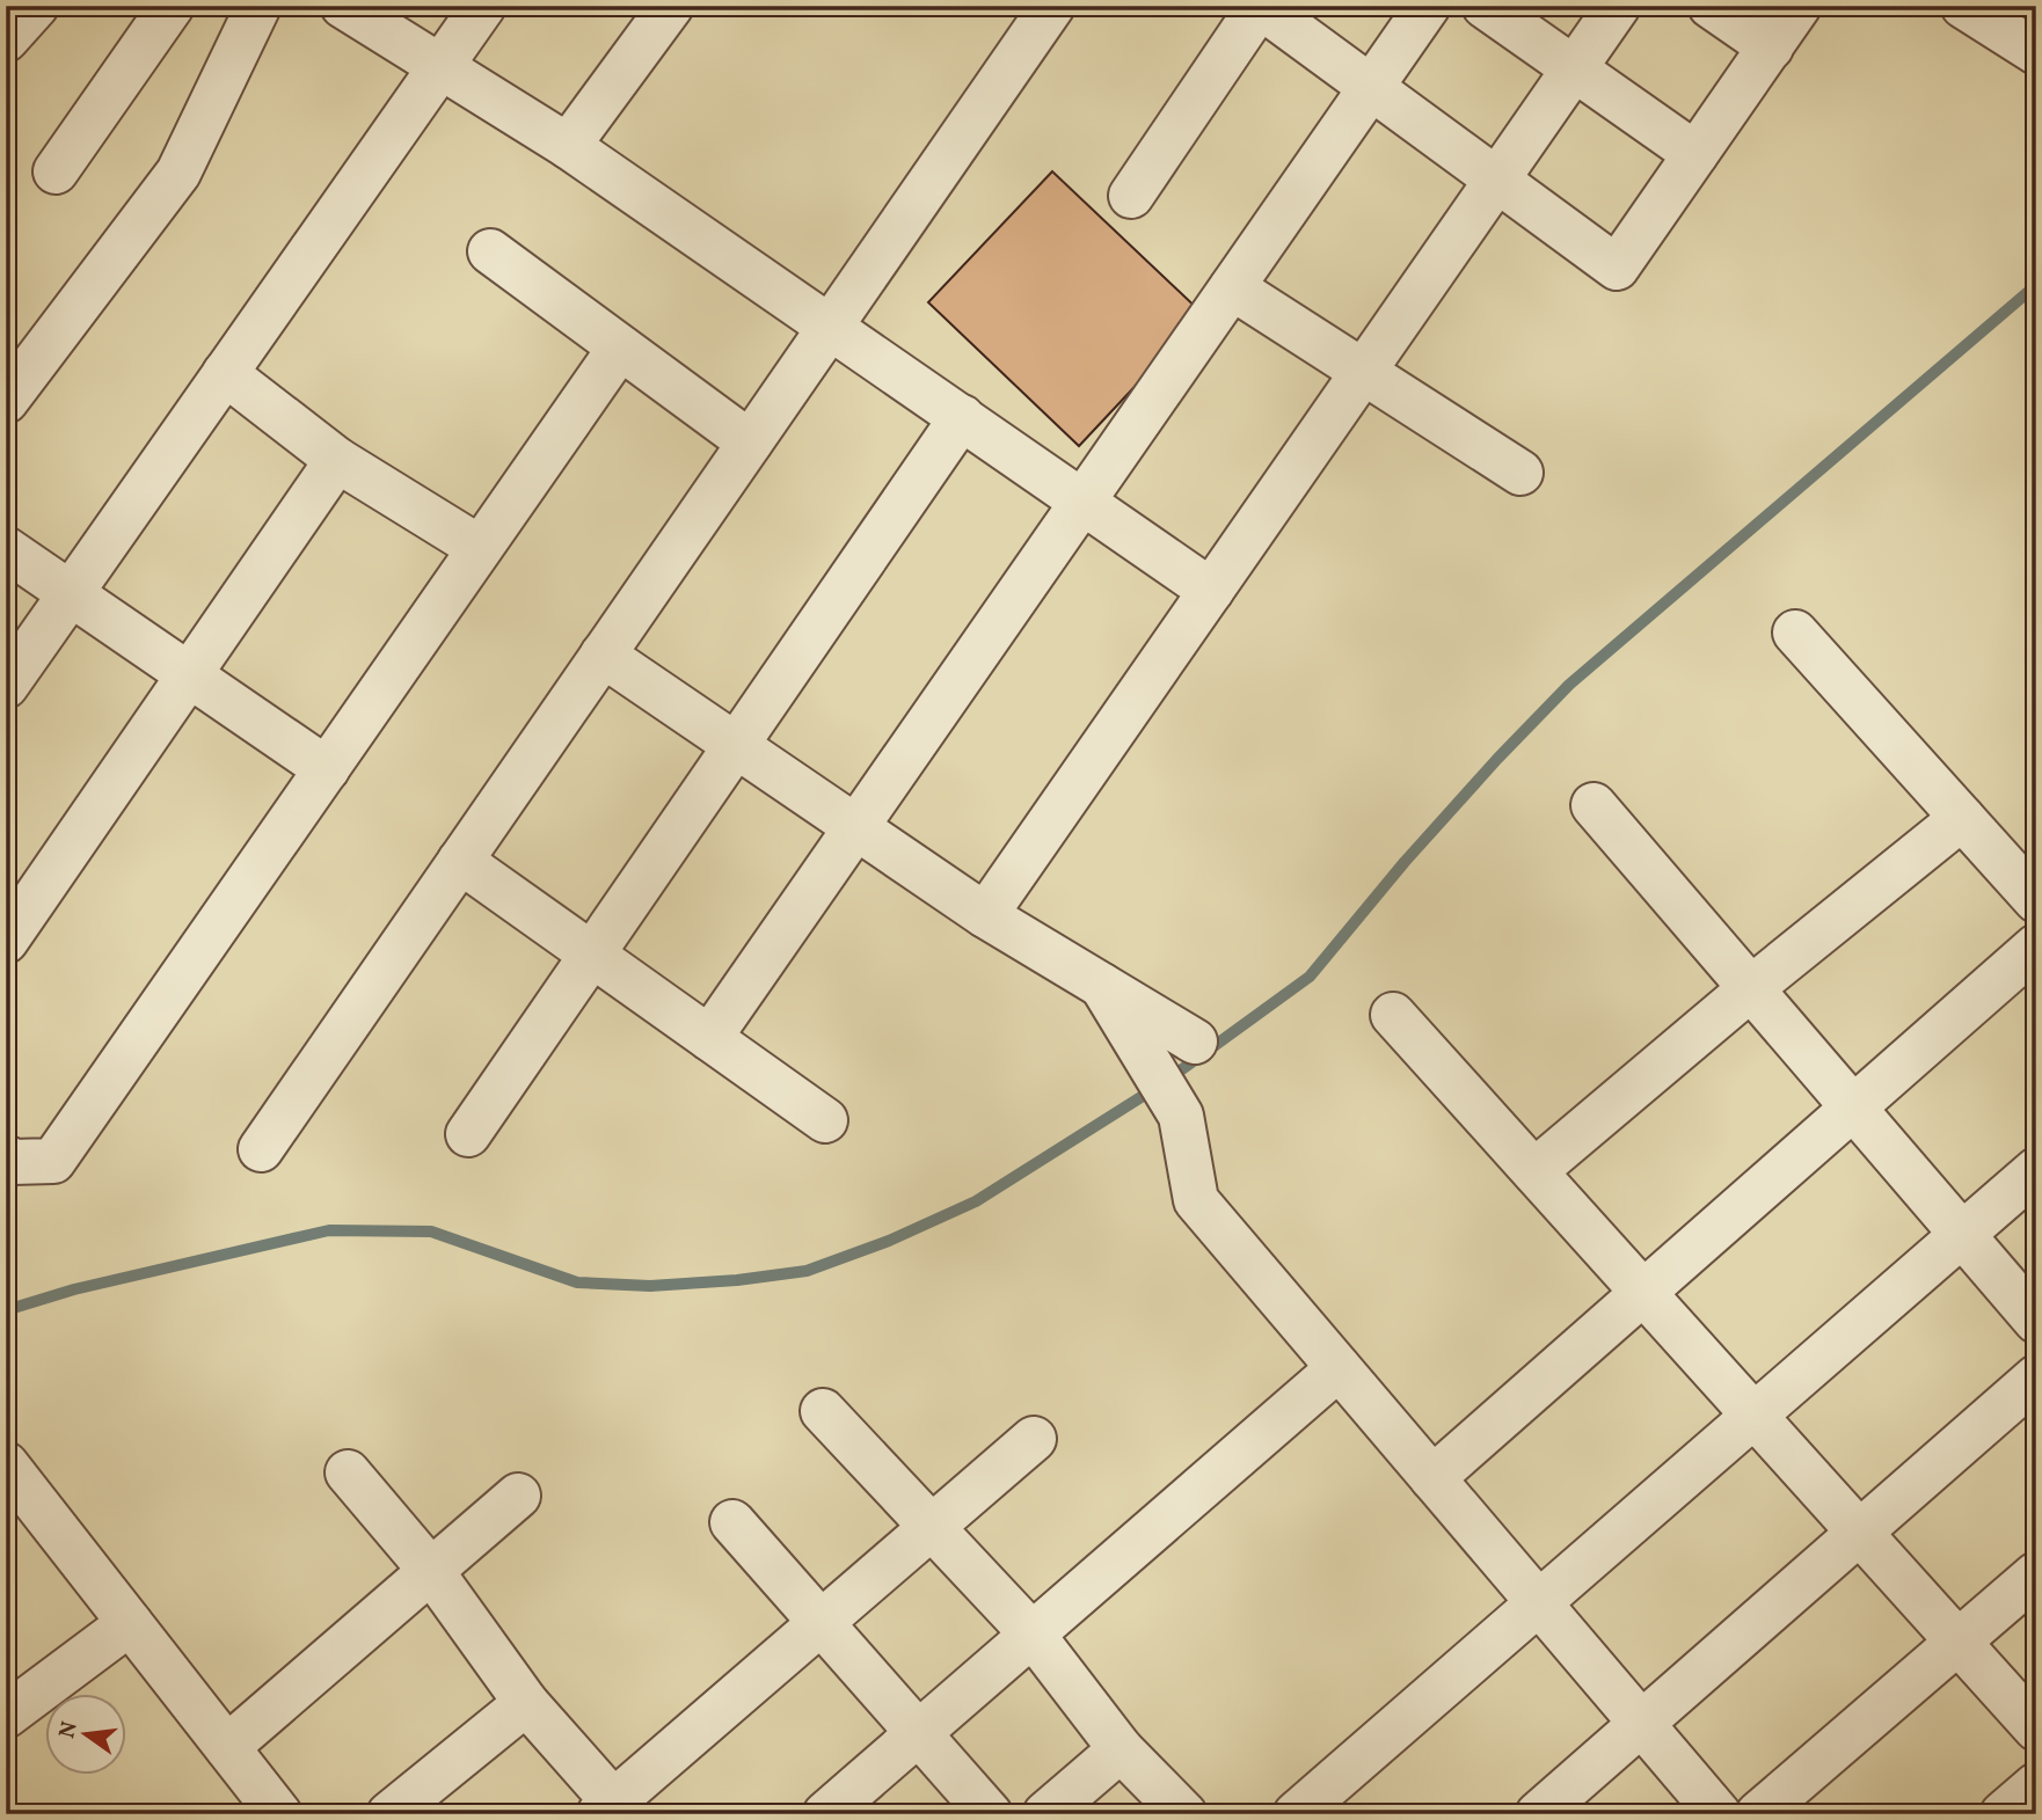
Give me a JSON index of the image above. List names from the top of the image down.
{
  "north": "left"
}
